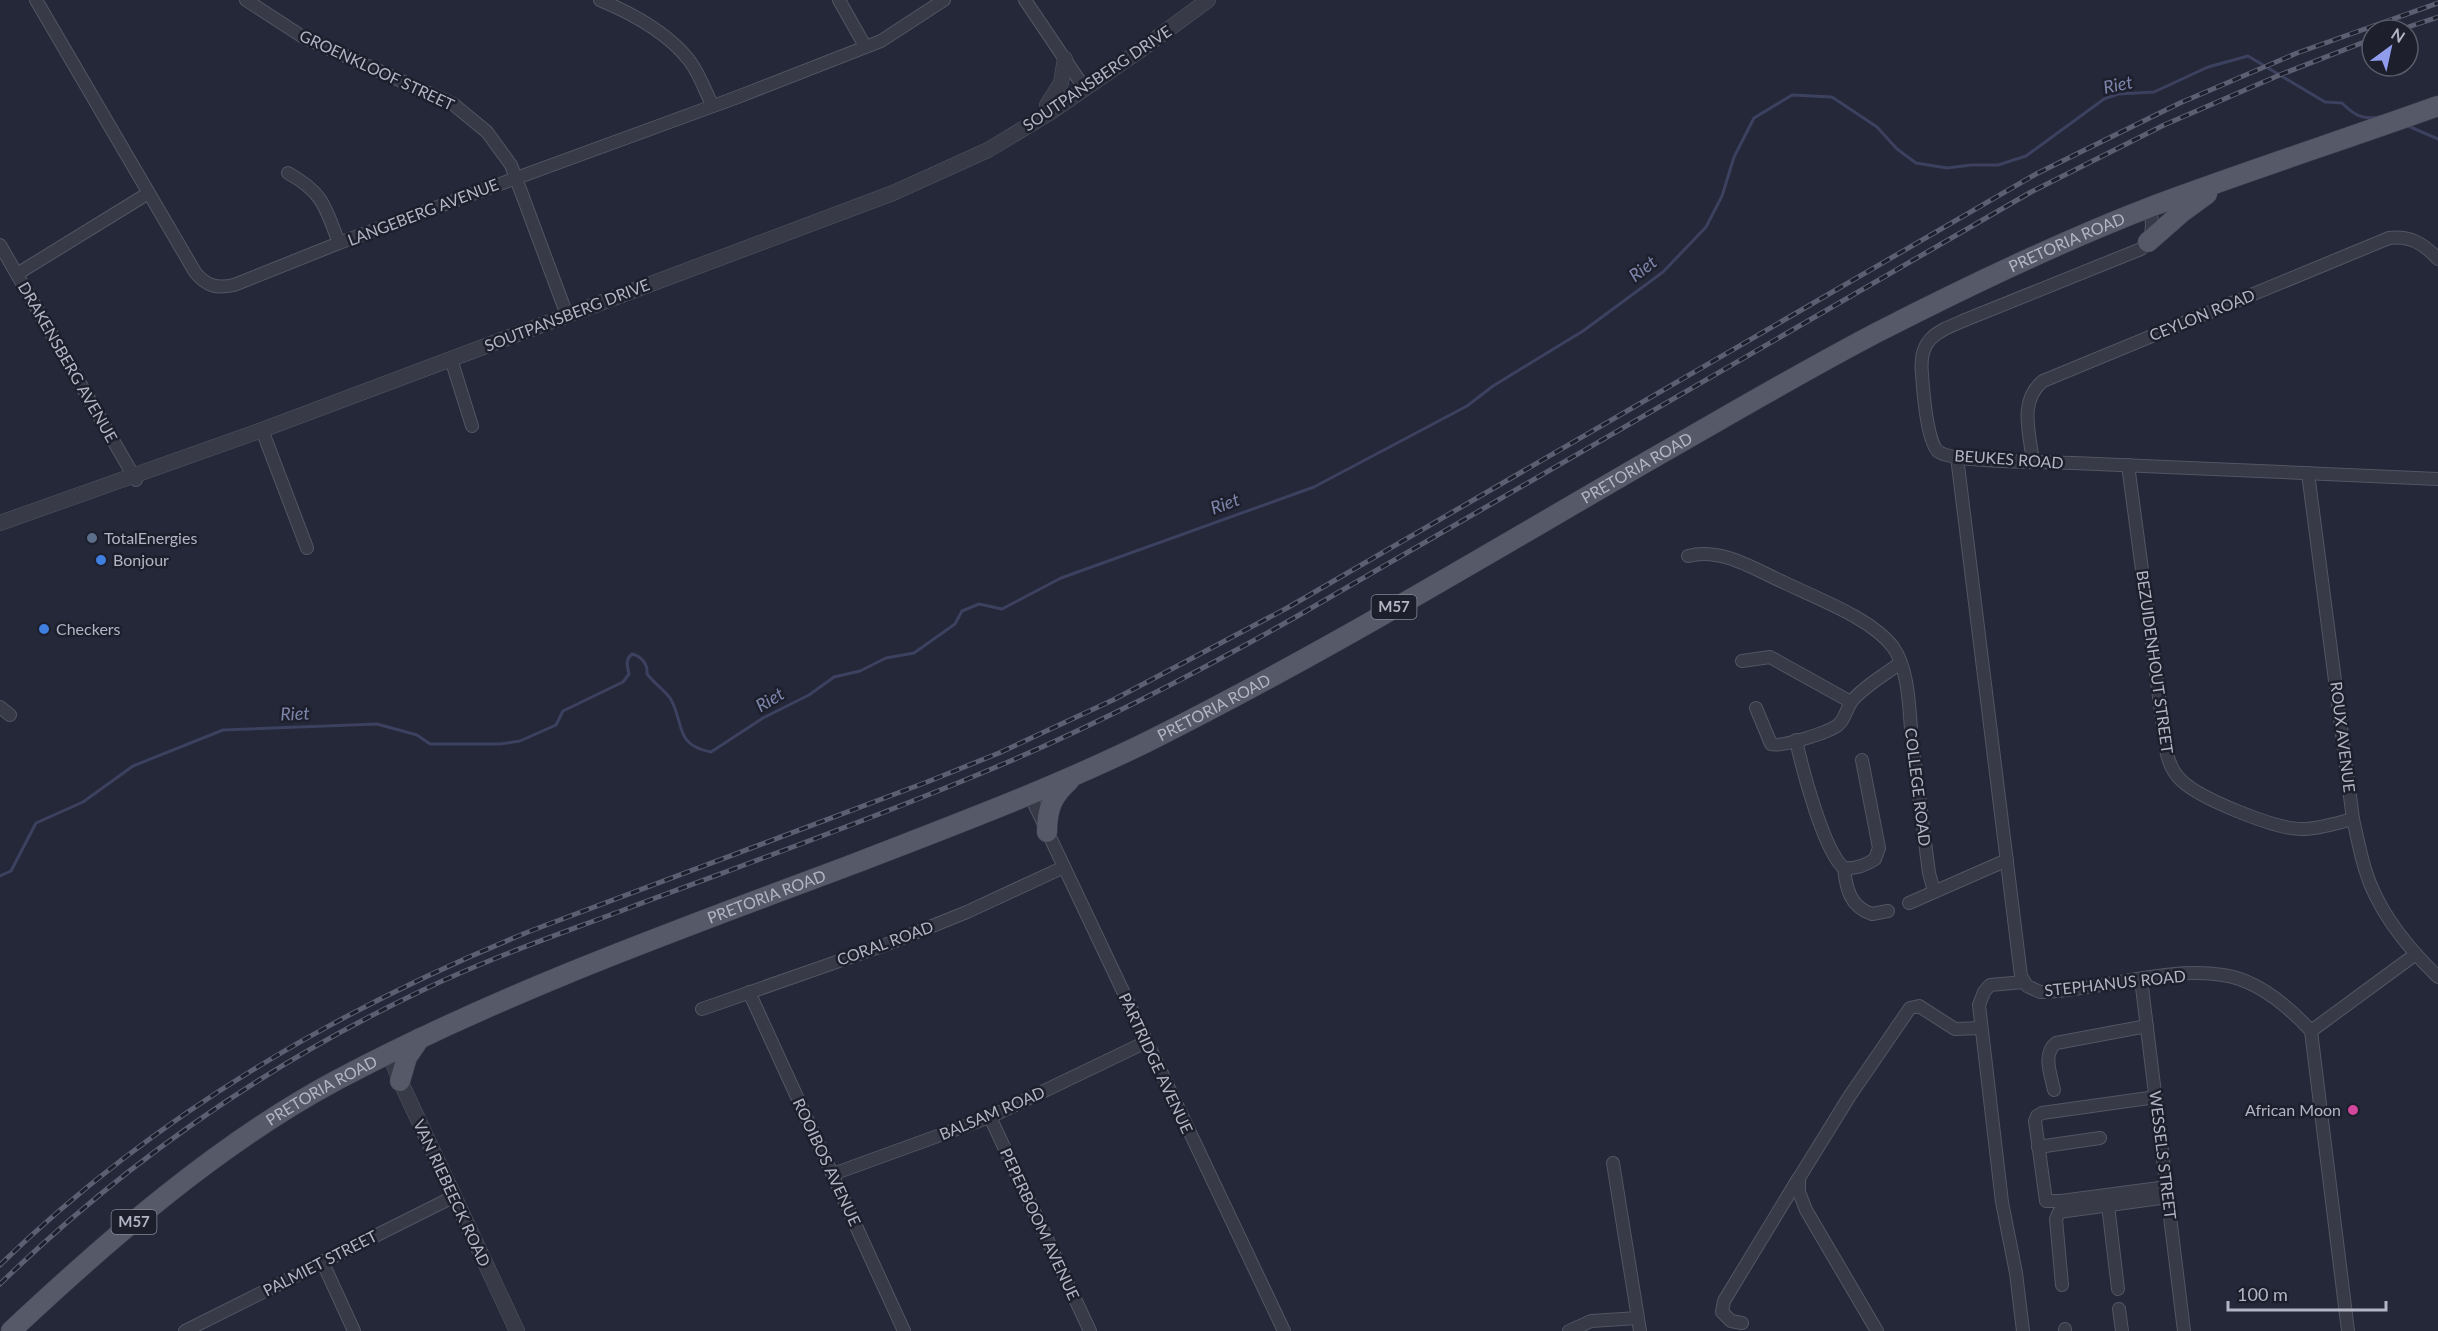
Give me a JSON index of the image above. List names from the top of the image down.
{
  "streets": {
    "main road": ["PRETORIA ROAD", "M57"],
    "street": [
      "GROENKLOOF STREET",
      "SOUTPANSBERG DRIVE",
      "LANGEBERG AVENUE",
      "CEYLON ROAD",
      "DRAKENSBERG AVENUE",
      "BEUKES ROAD",
      "BEZUIDENHOUT STREET",
      "ROUX AVENUE",
      "COLLEGE ROAD",
      "CORAL ROAD",
      "STEPHANUS ROAD",
      "PARTRIDGE AVENUE",
      "BALSAM ROAD",
      "WESSELS STREET",
      "ROOIBOS AVENUE",
      "VAN RIEBEECK ROAD",
      "PEPERBOOM AVENUE",
      "PALMIET STREET"
    ]
  },
  "crossings": [
    ["GROENKLOOF STREET", "SOUTPANSBERG DRIVE"],
    ["GROENKLOOF STREET", "LANGEBERG AVENUE"],
    ["SOUTPANSBERG DRIVE", "DRAKENSBERG AVENUE"],
    ["PRETORIA ROAD", "PARTRIDGE AVENUE"],
    ["PRETORIA ROAD", "VAN RIEBEECK ROAD"],
    ["CEYLON ROAD", "BEUKES ROAD"],
    ["BEUKES ROAD", "BEZUIDENHOUT STREET"],
    ["BEUKES ROAD", "ROUX AVENUE"],
    ["BEUKES ROAD", "STEPHANUS ROAD"],
    ["BEZUIDENHOUT STREET", "ROUX AVENUE"],
    ["CORAL ROAD", "PARTRIDGE AVENUE"],
    ["CORAL ROAD", "ROOIBOS AVENUE"],
    ["STEPHANUS ROAD", "WESSELS STREET"],
    ["PARTRIDGE AVENUE", "BALSAM ROAD"],
    ["BALSAM ROAD", "ROOIBOS AVENUE"],
    ["BALSAM ROAD", "PEPERBOOM AVENUE"],
    ["VAN RIEBEECK ROAD", "PALMIET STREET"]
  ],
  "water": ["Riet"],
  "places": [
    "TotalEnergies",
    "Bonjour",
    "Checkers",
    "African Moon"
  ],
  "scale_bar": "100 m",
  "north": "top right"
}
